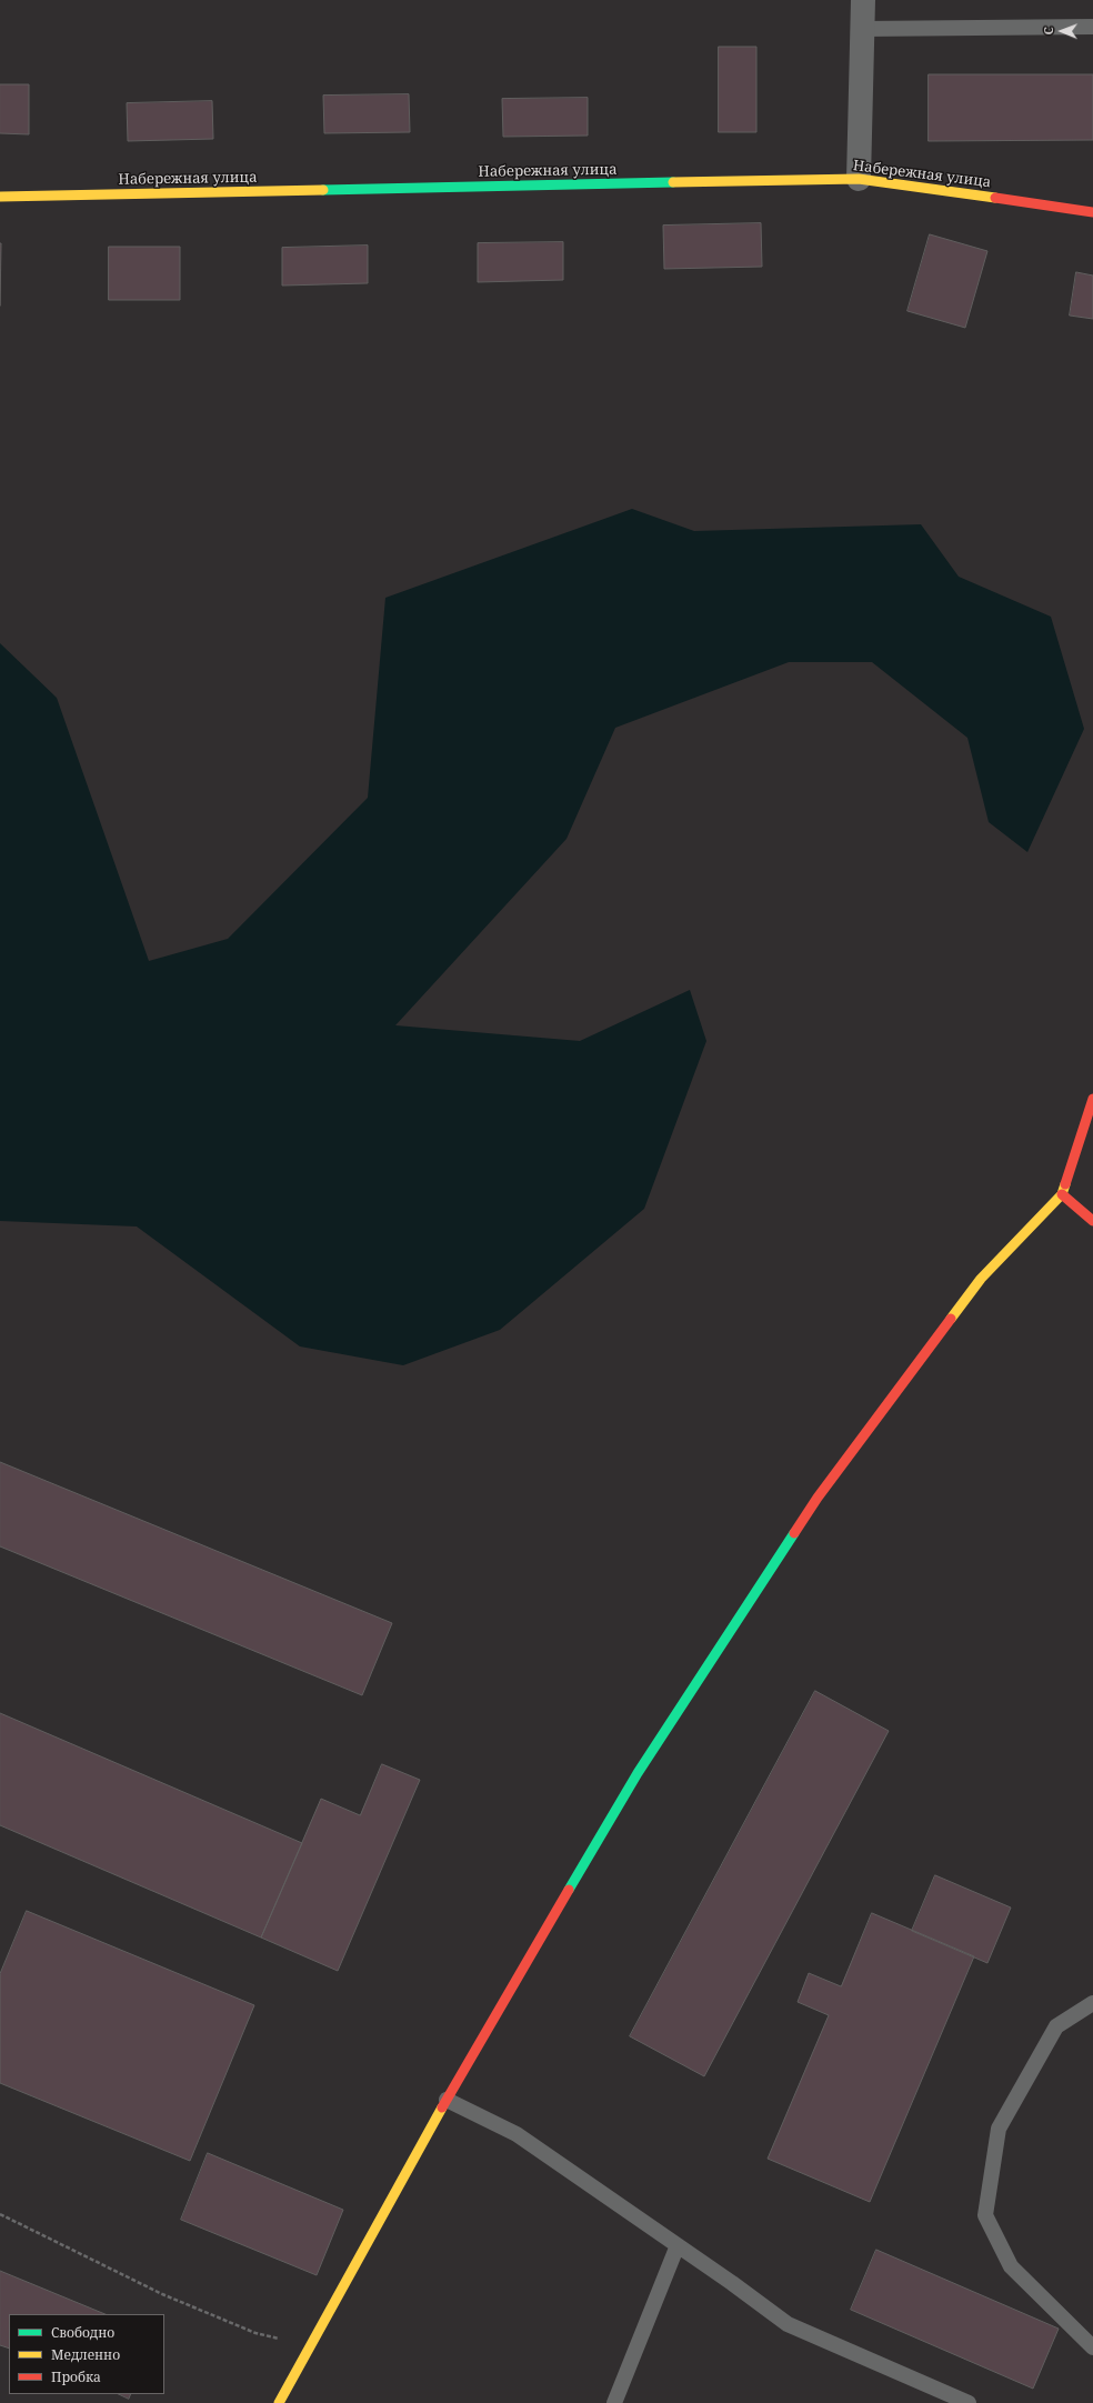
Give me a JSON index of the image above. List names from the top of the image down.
{
  "streets": {
    "street": ["Набережная улица"]
  },
  "legend": ["Свободно", "Медленно", "Пробка"],
  "north": "left"
}
